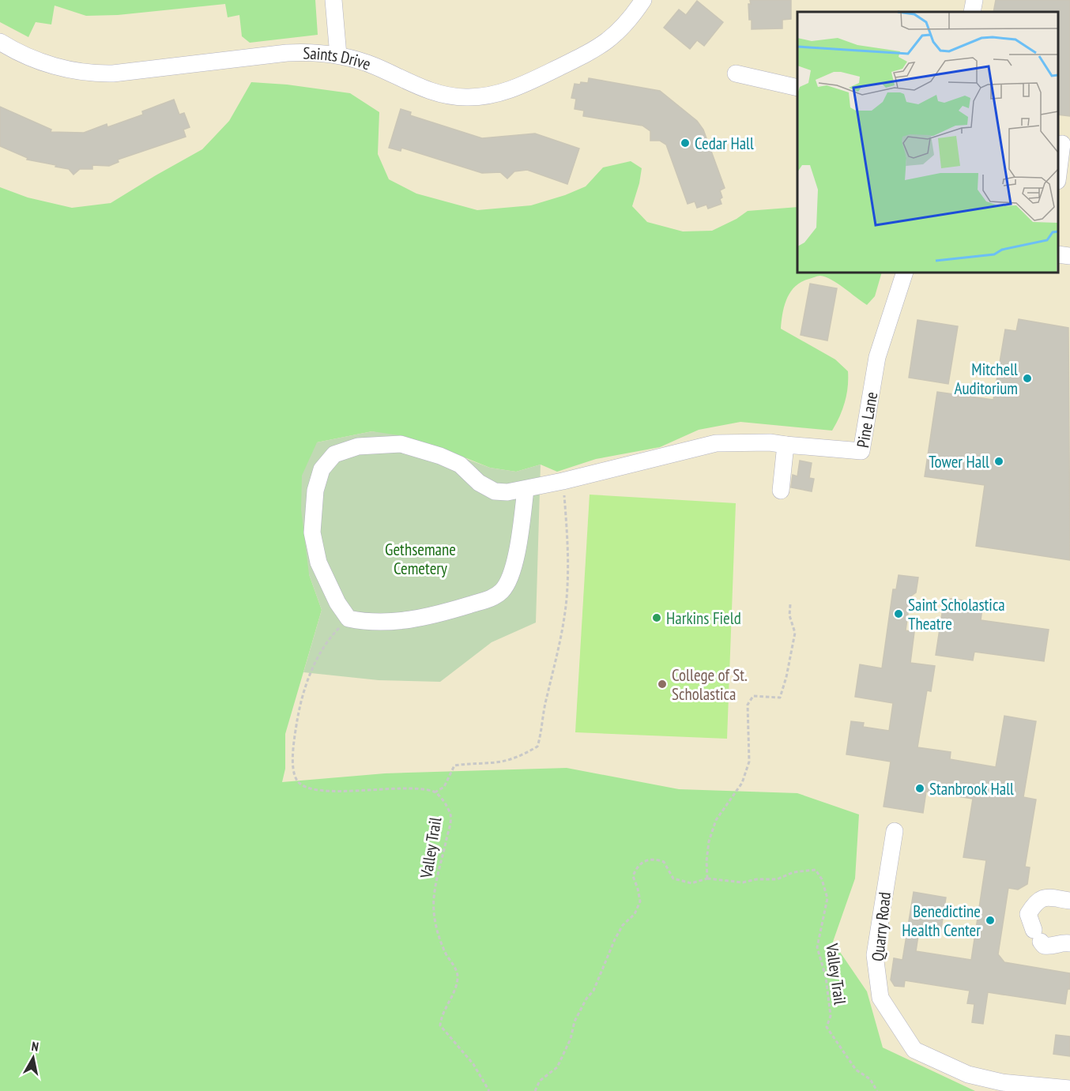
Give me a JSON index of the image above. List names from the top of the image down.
{
  "streets": {
    "lane": ["Saints Drive", "Pine Lane", "Quarry Road"],
    "path": ["Valley Trail"]
  },
  "parks": ["Gethsemane Cemetery"],
  "places": [
    "Cedar Hall",
    "Mitchell Auditorium",
    "Tower Hall",
    "Saint Scholastica Theatre",
    "Harkins Field",
    "College of St. Scholastica",
    "Stanbrook Hall",
    "Benedictine Health Center"
  ],
  "north": "top"
}
